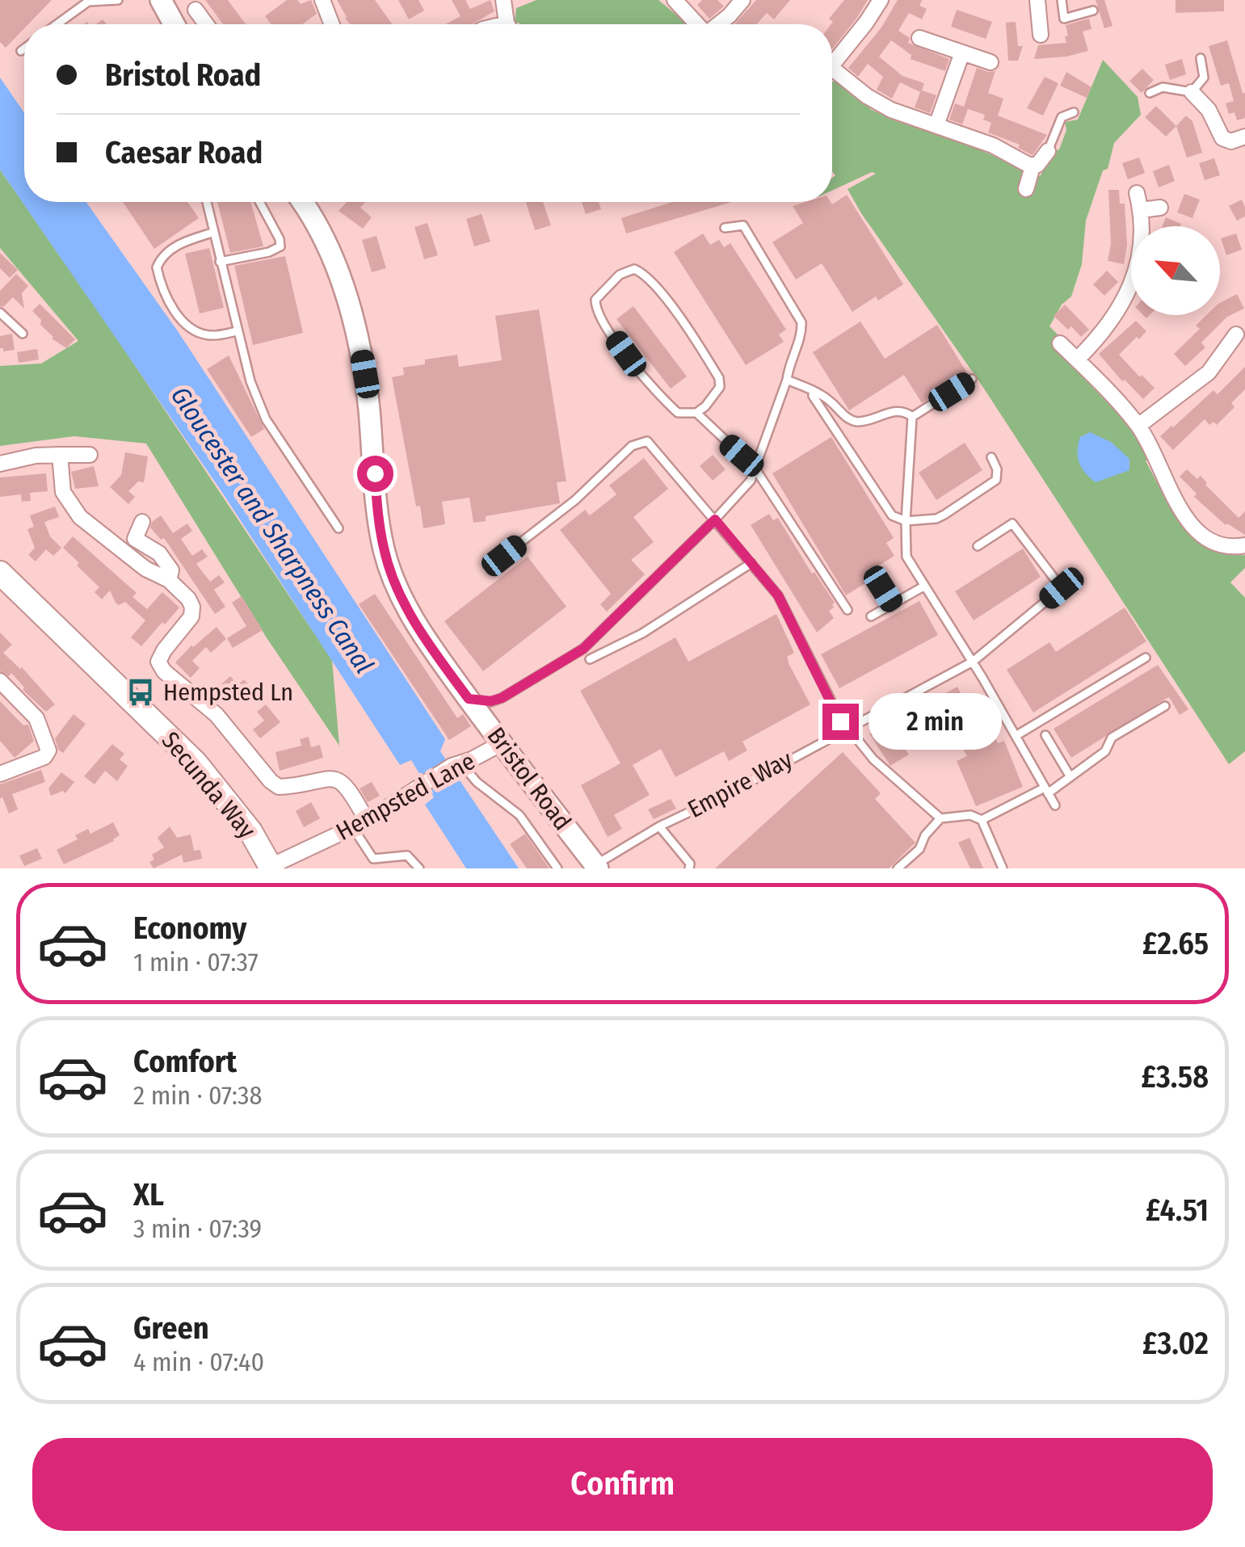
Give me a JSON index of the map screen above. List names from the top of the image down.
{
  "streets": {
    "main road": ["Secunda Way"],
    "street": ["Bristol Road", "Hempsted Lane"],
    "lane": ["Empire Way"]
  },
  "crossings": [
    ["Bristol Road", "Empire Way"],
    ["Bristol Road", "Hempsted Lane"],
    ["Secunda Way", "Hempsted Lane"]
  ],
  "water": ["Gloucester and Sharpness Canal"],
  "places": {
    "bus stop": ["Hempsted Ln"]
  },
  "north": "top left",
  "page": {
    "banner": ["Bristol Road", "Caesar Road"],
    "bubble": "2 min",
    "list": [
      {
        "name": "Economy",
        "note": "1 min · 07:37",
        "value": "£2.65"
      },
      {
        "name": "Comfort",
        "note": "2 min · 07:38",
        "value": "£3.58"
      },
      {
        "name": "XL",
        "note": "3 min · 07:39",
        "value": "£4.51"
      },
      {
        "name": "Green",
        "note": "4 min · 07:40",
        "value": "£3.02"
      }
    ],
    "buttons": "Confirm"
  }
}
